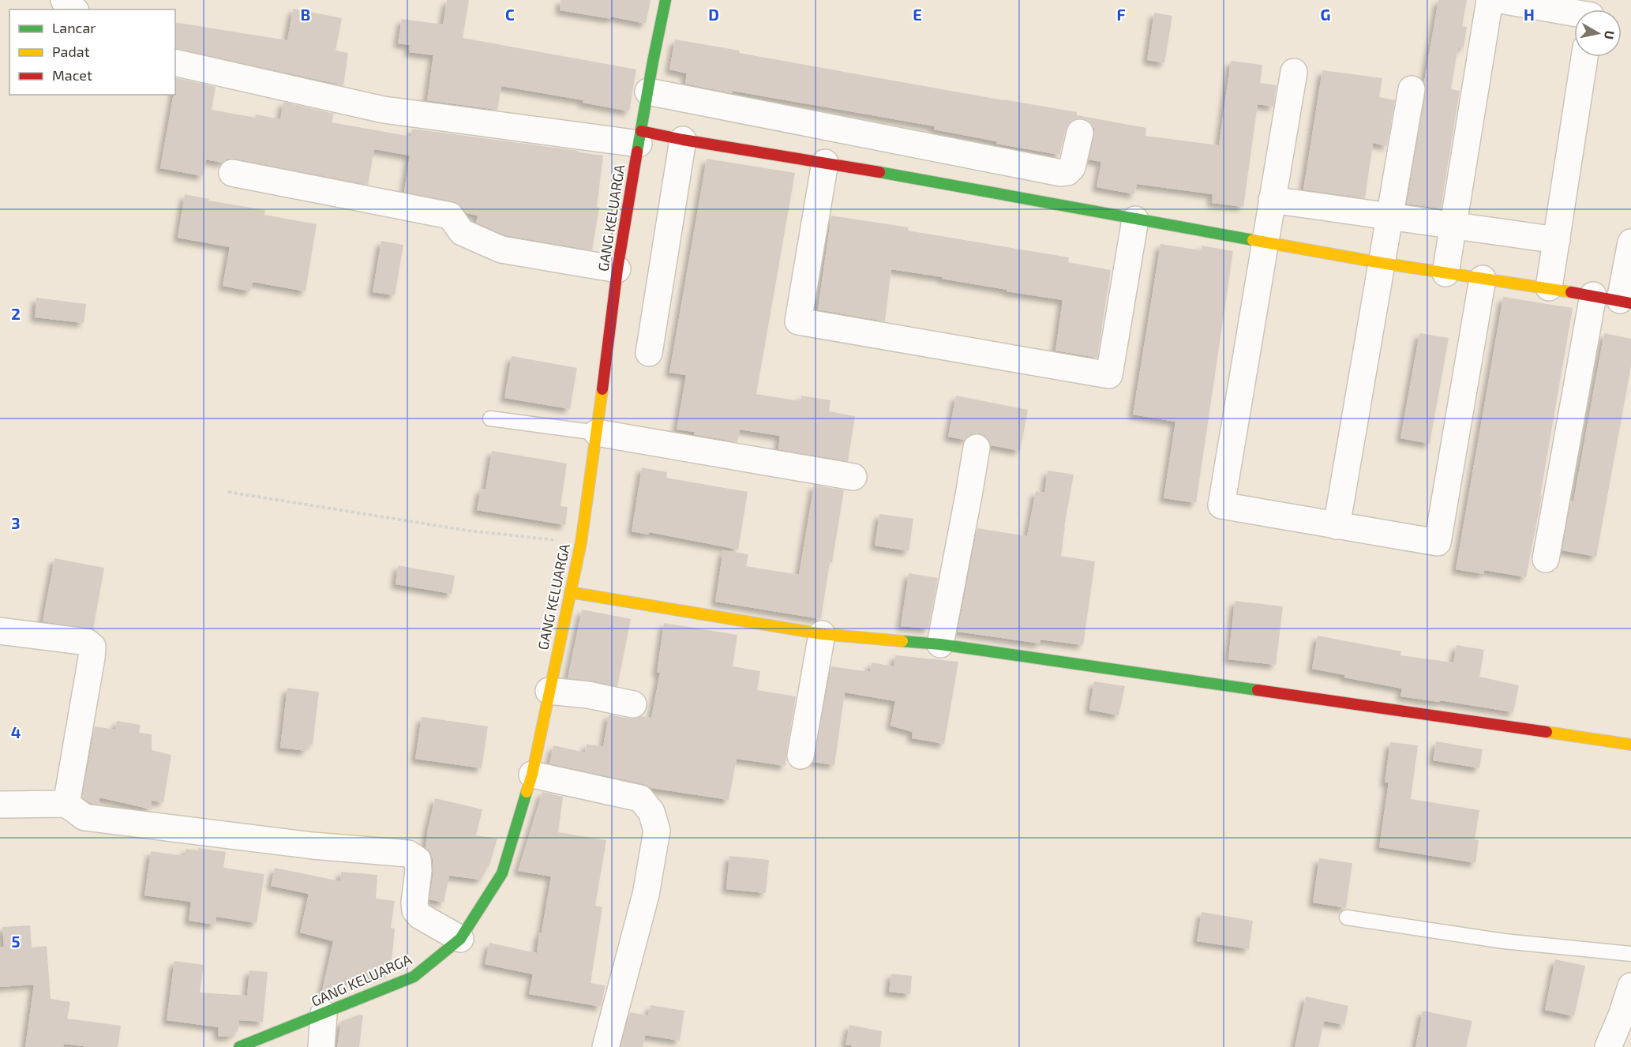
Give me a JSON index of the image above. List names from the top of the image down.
{
  "streets": {
    "street": ["GANG KELUARGA"]
  },
  "legend": ["Lancar", "Padat", "Macet"],
  "north": "right",
  "grid": {
    "columns": [
      "B",
      "C",
      "D",
      "E",
      "F",
      "G",
      "H"
    ],
    "rows": [
      "2",
      "3",
      "4",
      "5"
    ]
  }
}
